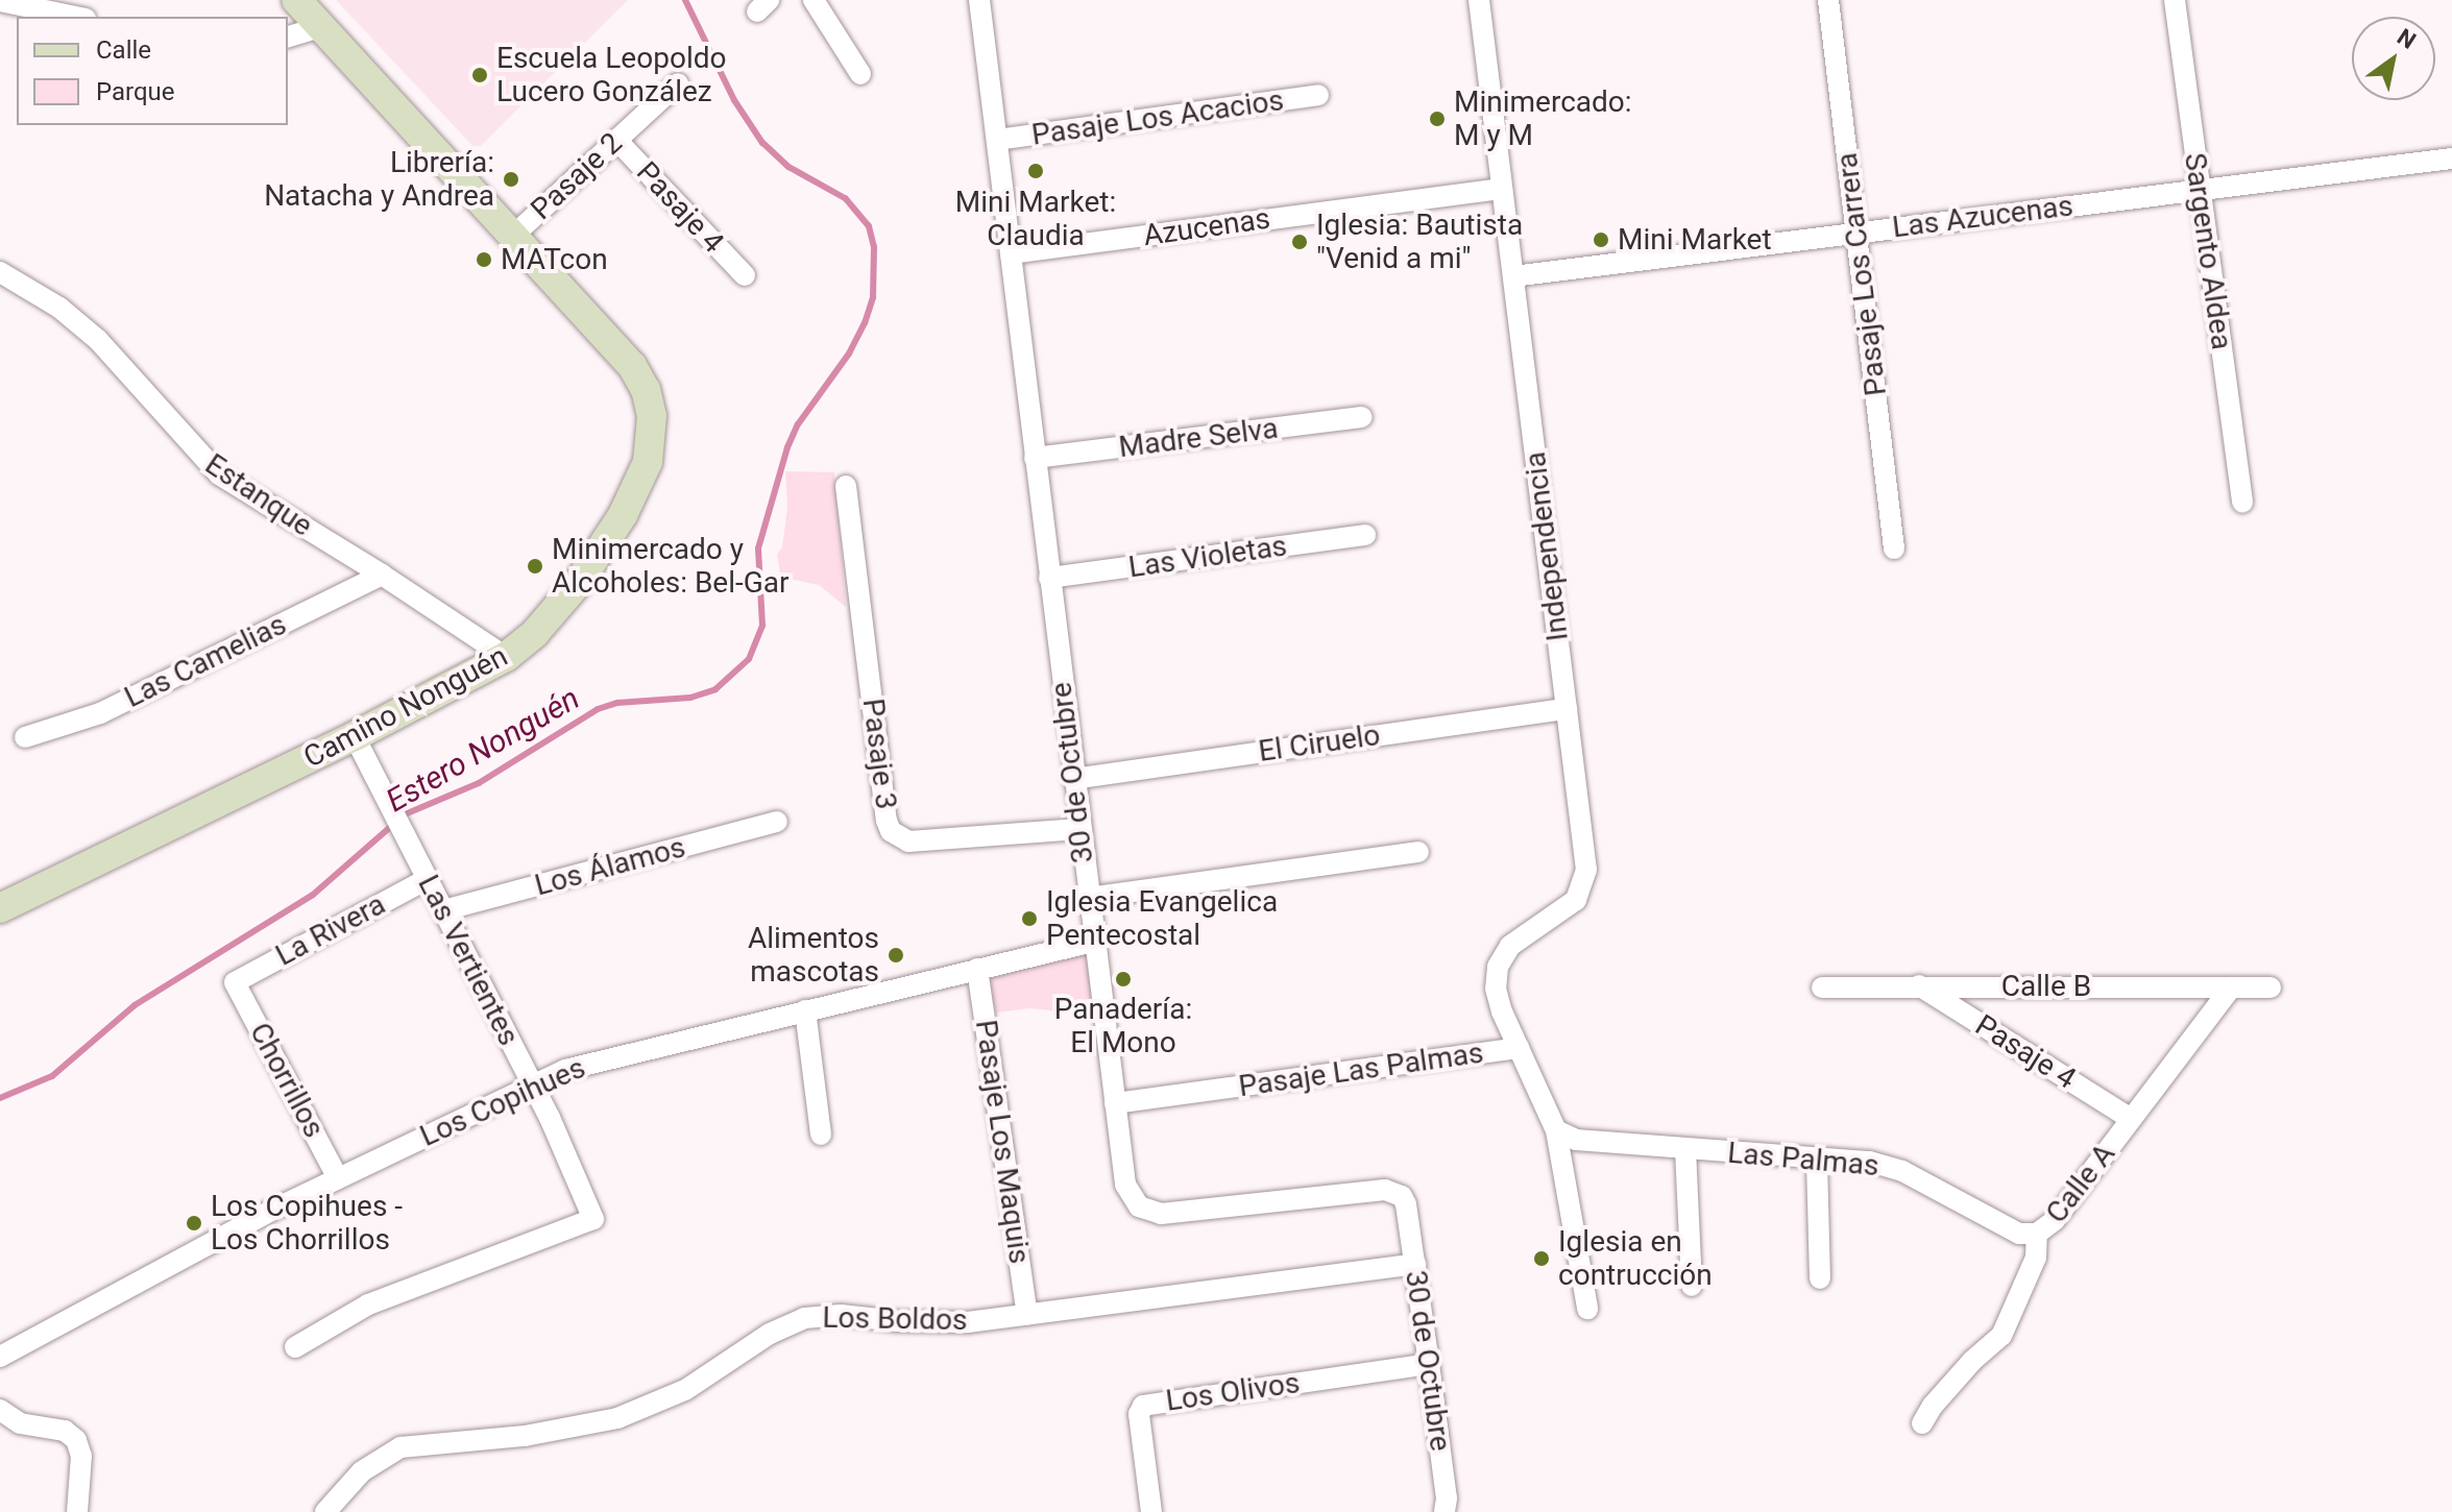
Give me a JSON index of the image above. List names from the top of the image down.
{
  "streets": {
    "main road": ["Camino Nonguén"],
    "street": [
      "Pasaje Los Acacios",
      "Pasaje 2",
      "Pasaje 4",
      "Las Azucenas",
      "Azucenas",
      "Sargento Aldea",
      "Pasaje Los Carrera",
      "Madre Selva",
      "Estanque",
      "Independencia",
      "Las Violetas",
      "Las Camelias",
      "El Ciruelo",
      "Pasaje 3",
      "30 de Octubre",
      "Los Álamos",
      "La Rivera",
      "Las Vertientes",
      "Calle B",
      "Pasaje Las Palmas",
      "Chorrillos",
      "Los Copihues",
      "Pasaje Los Maquis",
      "Las Palmas",
      "Calle A",
      "Los Boldos",
      "Los Olivos"
    ]
  },
  "crossings": [
    ["Pasaje Los Acacios", "30 de Octubre"],
    ["Pasaje 2", "Pasaje 4"],
    ["Pasaje 2", "Camino Nonguén"],
    ["Pasaje 4", "Calle B"],
    ["Pasaje 4", "Calle A"],
    ["Las Azucenas", "Sargento Aldea"],
    ["Las Azucenas", "Pasaje Los Carrera"],
    ["Las Azucenas", "Independencia"],
    ["Azucenas", "Independencia"],
    ["Azucenas", "30 de Octubre"],
    ["Madre Selva", "30 de Octubre"],
    ["Estanque", "Las Camelias"],
    ["Estanque", "Camino Nonguén"],
    ["Independencia", "El Ciruelo"],
    ["Independencia", "Pasaje Las Palmas"],
    ["Las Violetas", "30 de Octubre"],
    ["Camino Nonguén", "Las Vertientes"],
    ["El Ciruelo", "30 de Octubre"],
    ["Pasaje 3", "30 de Octubre"],
    ["30 de Octubre", "Pasaje Las Palmas"],
    ["30 de Octubre", "Los Copihues"],
    ["30 de Octubre", "Los Boldos"],
    ["30 de Octubre", "Los Olivos"],
    ["Los Álamos", "Las Vertientes"],
    ["La Rivera", "Las Vertientes"],
    ["La Rivera", "Chorrillos"],
    ["Las Vertientes", "Los Copihues"],
    ["Calle B", "Calle A"],
    ["Pasaje Las Palmas", "Las Palmas"],
    ["Chorrillos", "Los Copihues"],
    ["Los Copihues", "Pasaje Los Maquis"],
    ["Pasaje Los Maquis", "Los Boldos"],
    ["Las Palmas", "Calle A"]
  ],
  "water": ["Estero Nonguén"],
  "places": [
    "Escuela Leopoldo Lucero González",
    "Minimercado: M y M",
    "Mini Market: Claudia",
    "Librería: Natacha y Andrea",
    "Mini Market",
    "Iglesia: Bautista \"Venid a mi\"",
    "MATcon",
    "Minimercado y Alcoholes: Bel-Gar",
    "Iglesia Evangelica Pentecostal",
    "Alimentos mascotas",
    "Panadería: El Mono",
    "Los Copihues - Los Chorrillos",
    "Iglesia en contrucción"
  ],
  "legend": ["Calle", "Parque"],
  "north": "top right"
}
